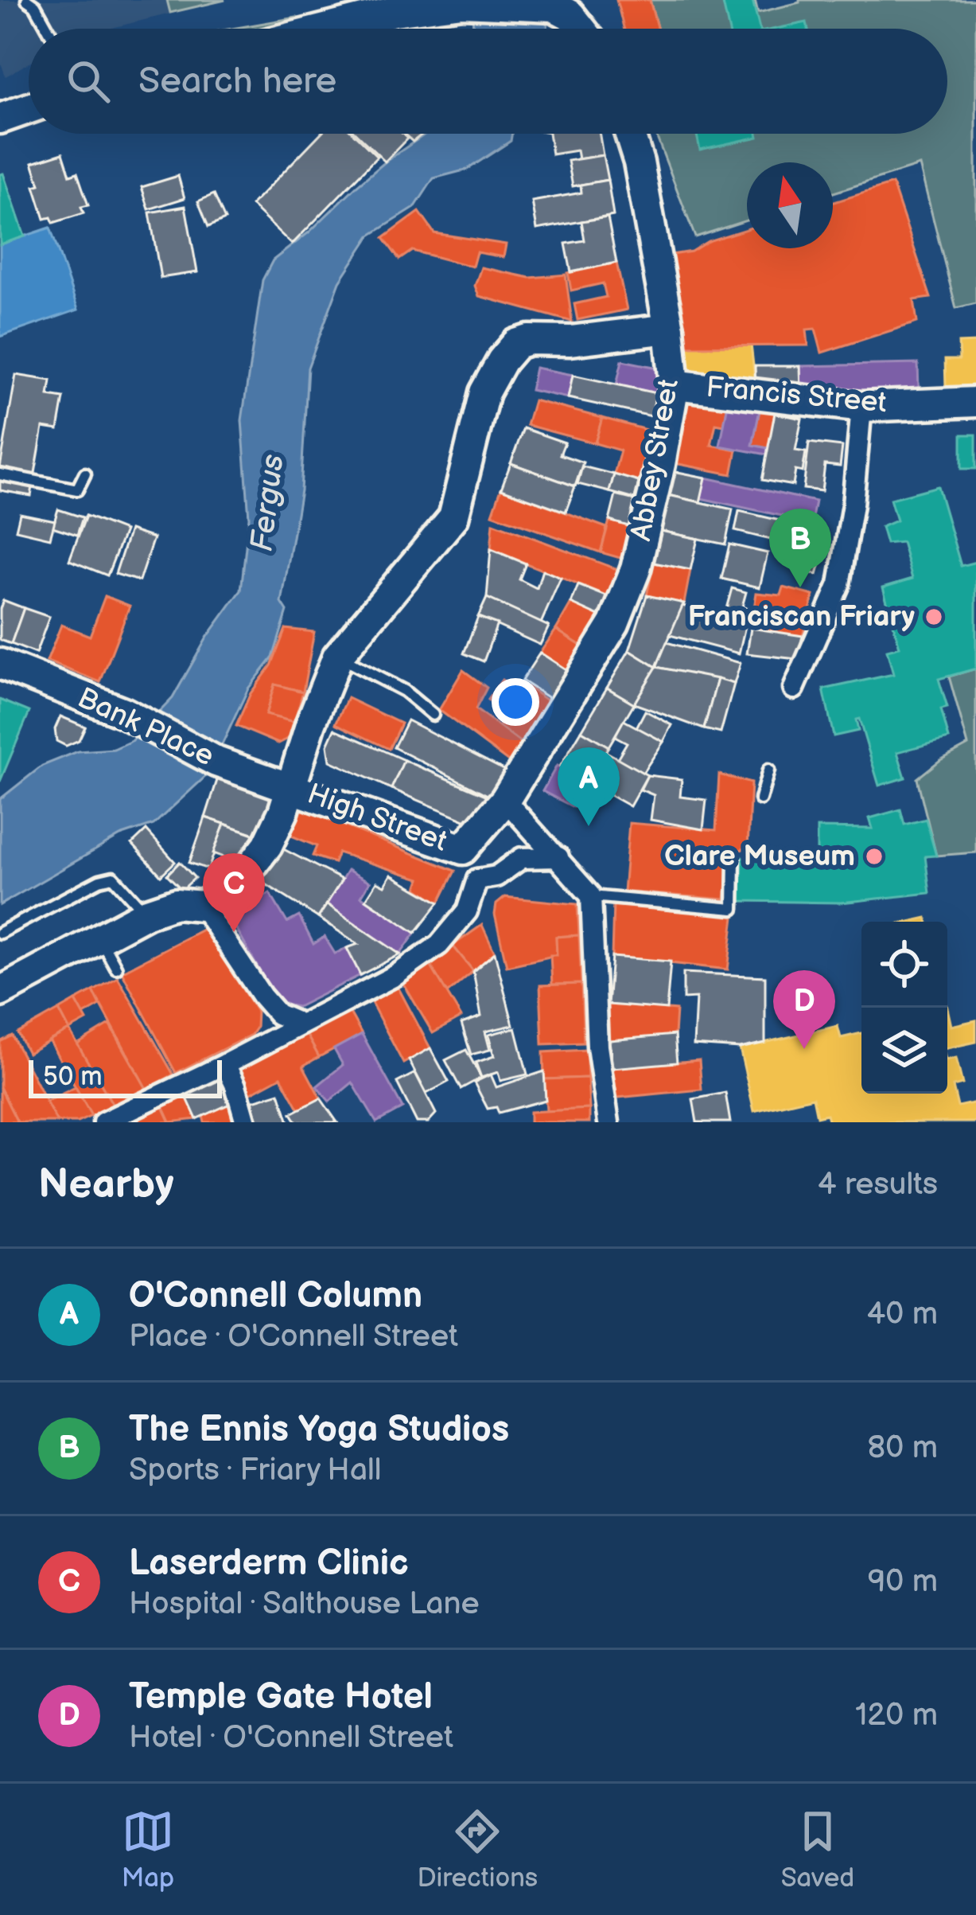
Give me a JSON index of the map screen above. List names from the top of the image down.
{
  "streets": {
    "street": [
      "Francis Street",
      "Abbey Street",
      "Bank Place",
      "High Street"
    ]
  },
  "crossings": [
    ["Francis Street", "Abbey Street"],
    ["Abbey Street", "High Street"],
    ["Bank Place", "High Street"]
  ],
  "water": ["Fergus"],
  "places": ["Franciscan Friary", "Clare Museum"],
  "scale_bar": "50 m",
  "north": "top",
  "page": {
    "search": "Search here",
    "pins": [
      "B",
      "A",
      "C",
      "D"
    ],
    "scale": "50 m",
    "heading": ["Nearby", "4 results"],
    "list": [
      {
        "mark": "A",
        "name": "O'Connell Column",
        "note": "Place · O'Connell Street",
        "value": "40 m"
      },
      {
        "mark": "B",
        "name": "The Ennis Yoga Studios",
        "note": "Sports · Friary Hall",
        "value": "80 m"
      },
      {
        "mark": "C",
        "name": "Laserderm Clinic",
        "note": "Hospital · Salthouse Lane",
        "value": "90 m"
      },
      {
        "mark": "D",
        "name": "Temple Gate Hotel",
        "note": "Hotel · O'Connell Street",
        "value": "120 m"
      }
    ],
    "nav": ["Map", "Directions", "Saved"]
  }
}
